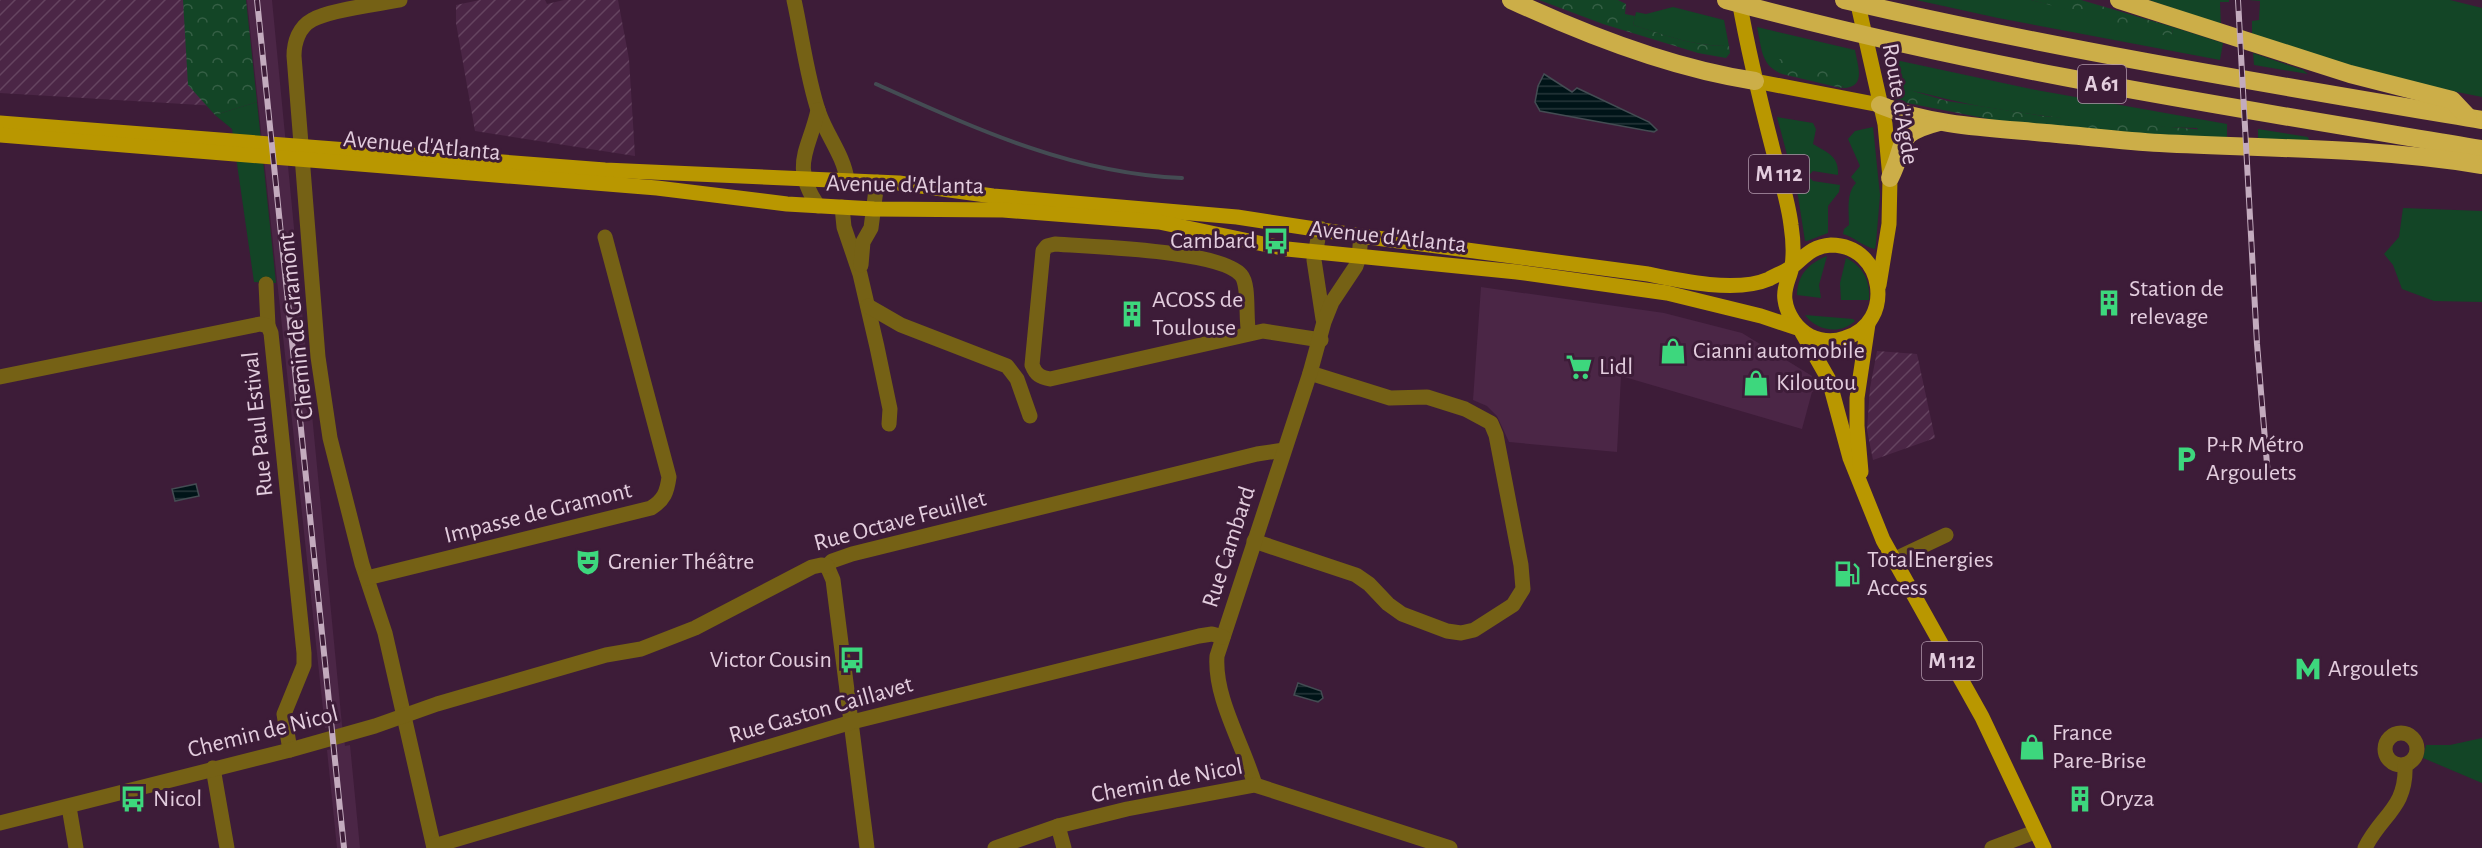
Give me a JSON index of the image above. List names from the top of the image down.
{
  "streets": {
    "highway": ["A 61"],
    "main road": ["Route d'Agde", "Avenue d'Atlanta", "M 112"],
    "street": [
      "Chemin de Gramont",
      "Rue Paul Estival",
      "Impasse de Gramont",
      "Rue Octave Feuillet",
      "Rue Cambard",
      "Rue Gaston Caillavet",
      "Chemin de Nicol"
    ]
  },
  "crossings": [
    ["Route d'Agde", "Avenue d'Atlanta"],
    ["Route d'Agde", "M 112"],
    ["Avenue d'Atlanta", "M 112"],
    ["Avenue d'Atlanta", "Rue Cambard"],
    ["Chemin de Gramont", "Impasse de Gramont"],
    ["Chemin de Gramont", "Rue Octave Feuillet"],
    ["Chemin de Gramont", "Chemin de Nicol"],
    ["Rue Paul Estival", "Chemin de Nicol"],
    ["Rue Octave Feuillet", "Rue Cambard"],
    ["Rue Octave Feuillet", "Chemin de Nicol"],
    ["Rue Cambard", "Rue Gaston Caillavet"],
    ["Rue Cambard", "Chemin de Nicol"]
  ],
  "places": {
    "bus stop": ["Cambard", "Victor Cousin", "Nicol"],
    "building": ["Station de relevage", "ACOSS de Toulouse", "Oryza"],
    "shop": ["Cianni automobile", "Kiloutou", "France Pare-Brise"],
    "supermarket": ["Lidl"],
    "parking": ["P+R Métro Argoulets"],
    "theatre": ["Grenier Théâtre"],
    "fuel station": ["TotalEnergies Access"],
    "metro station": ["Argoulets"]
  }
}
